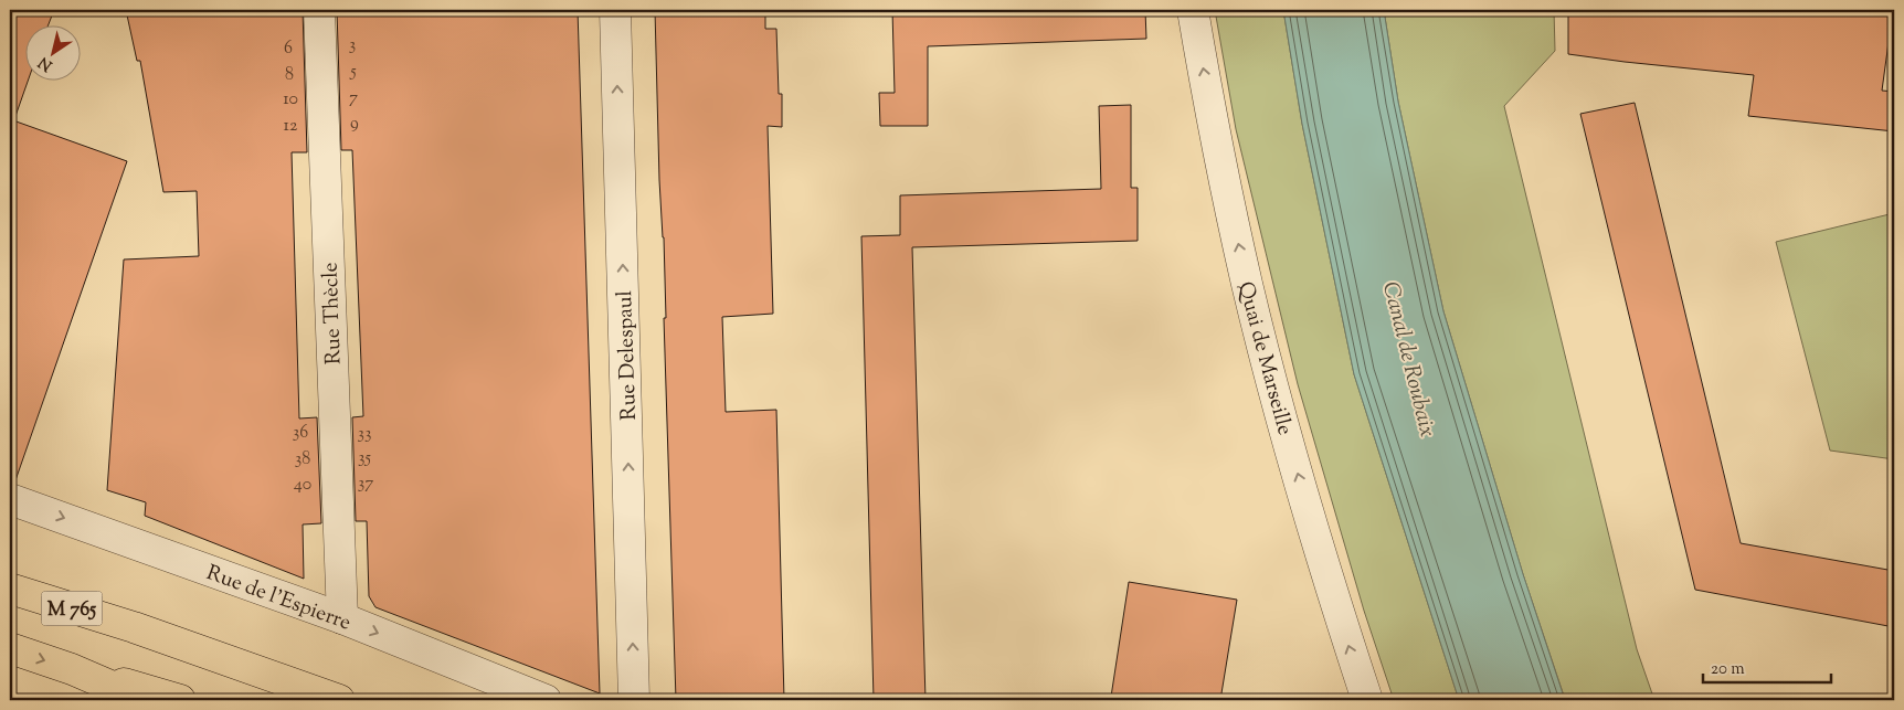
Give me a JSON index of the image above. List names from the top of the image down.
{
  "streets": {
    "main road": ["M 765"],
    "street": [
      "Rue Thècle",
      "Rue Delespaul",
      "Quai de Marseille",
      "Rue de l'Espierre"
    ]
  },
  "crossings": [
    ["Rue Thècle", "Rue de l'Espierre"]
  ],
  "one_way": ["Rue Delespaul", "Quai de Marseille", "Rue de l'Espierre"],
  "water": ["Canal de Roubaix"],
  "house_numbers": [
    "3",
    "6",
    "5",
    "8",
    "7",
    "10",
    "9",
    "12",
    "36",
    "33",
    "35",
    "38",
    "37",
    "40"
  ],
  "scale_bar": "20 m",
  "north": "bottom left"
}
